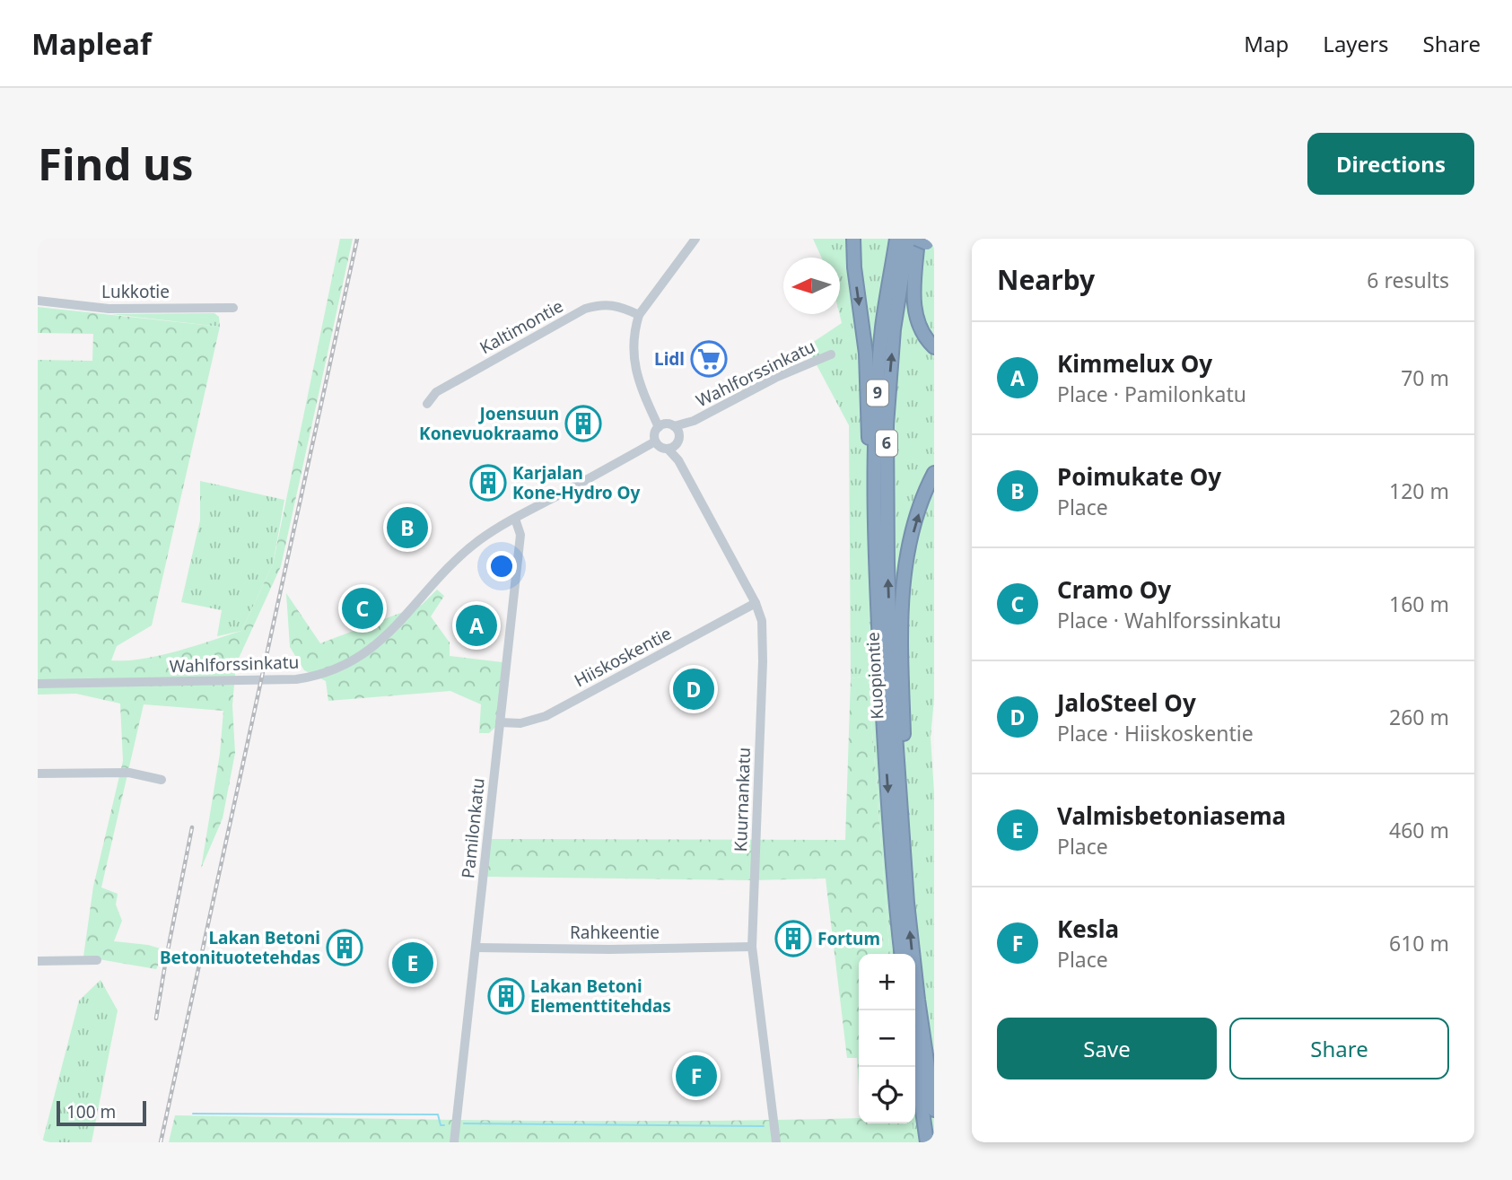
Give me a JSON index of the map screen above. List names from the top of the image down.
{
  "streets": {
    "highway": ["9", "6", "Kuopiontie"],
    "street": [
      "Lukkotie",
      "Kaltimontie",
      "Wahlforssinkatu",
      "Hiiskoskentie",
      "Kuurnankatu",
      "Pamilonkatu",
      "Rahkeentie"
    ]
  },
  "crossings": [
    ["Wahlforssinkatu", "Kuurnankatu"],
    ["Wahlforssinkatu", "Pamilonkatu"],
    ["Hiiskoskentie", "Kuurnankatu"],
    ["Hiiskoskentie", "Pamilonkatu"],
    ["Kuurnankatu", "Rahkeentie"],
    ["Pamilonkatu", "Rahkeentie"]
  ],
  "places": {
    "supermarket": ["Lidl"],
    "building": [
      "Joensuun Konevuokraamo",
      "Karjalan Kone-Hydro Oy",
      "Fortum",
      "Lakan Betoni Betonituotetehdas",
      "Lakan Betoni Elementtitehdas"
    ]
  },
  "scale_bar": "100 m",
  "north": "left",
  "page": {
    "header": "Mapleaf",
    "nav": ["Map", "Layers", "Share"],
    "buttons": [
      "Directions",
      ["Save", "Share"]
    ],
    "title": "Find us",
    "heading": ["Nearby", "6 results"],
    "list": [
      {
        "mark": "A",
        "name": "Kimmelux Oy",
        "note": "Place · Pamilonkatu",
        "value": "70 m"
      },
      {
        "mark": "B",
        "name": "Poimukate Oy",
        "note": "Place",
        "value": "120 m"
      },
      {
        "mark": "C",
        "name": "Cramo Oy",
        "note": "Place · Wahlforssinkatu",
        "value": "160 m"
      },
      {
        "mark": "D",
        "name": "JaloSteel Oy",
        "note": "Place · Hiiskoskentie",
        "value": "260 m"
      },
      {
        "mark": "E",
        "name": "Valmisbetoniasema",
        "note": "Place",
        "value": "460 m"
      },
      {
        "mark": "F",
        "name": "Kesla",
        "note": "Place",
        "value": "610 m"
      }
    ],
    "pins": [
      "B",
      "C",
      "A",
      "D",
      "E",
      "F"
    ],
    "map_buttons": ["+", "−"],
    "scale": "100 m"
  }
}
